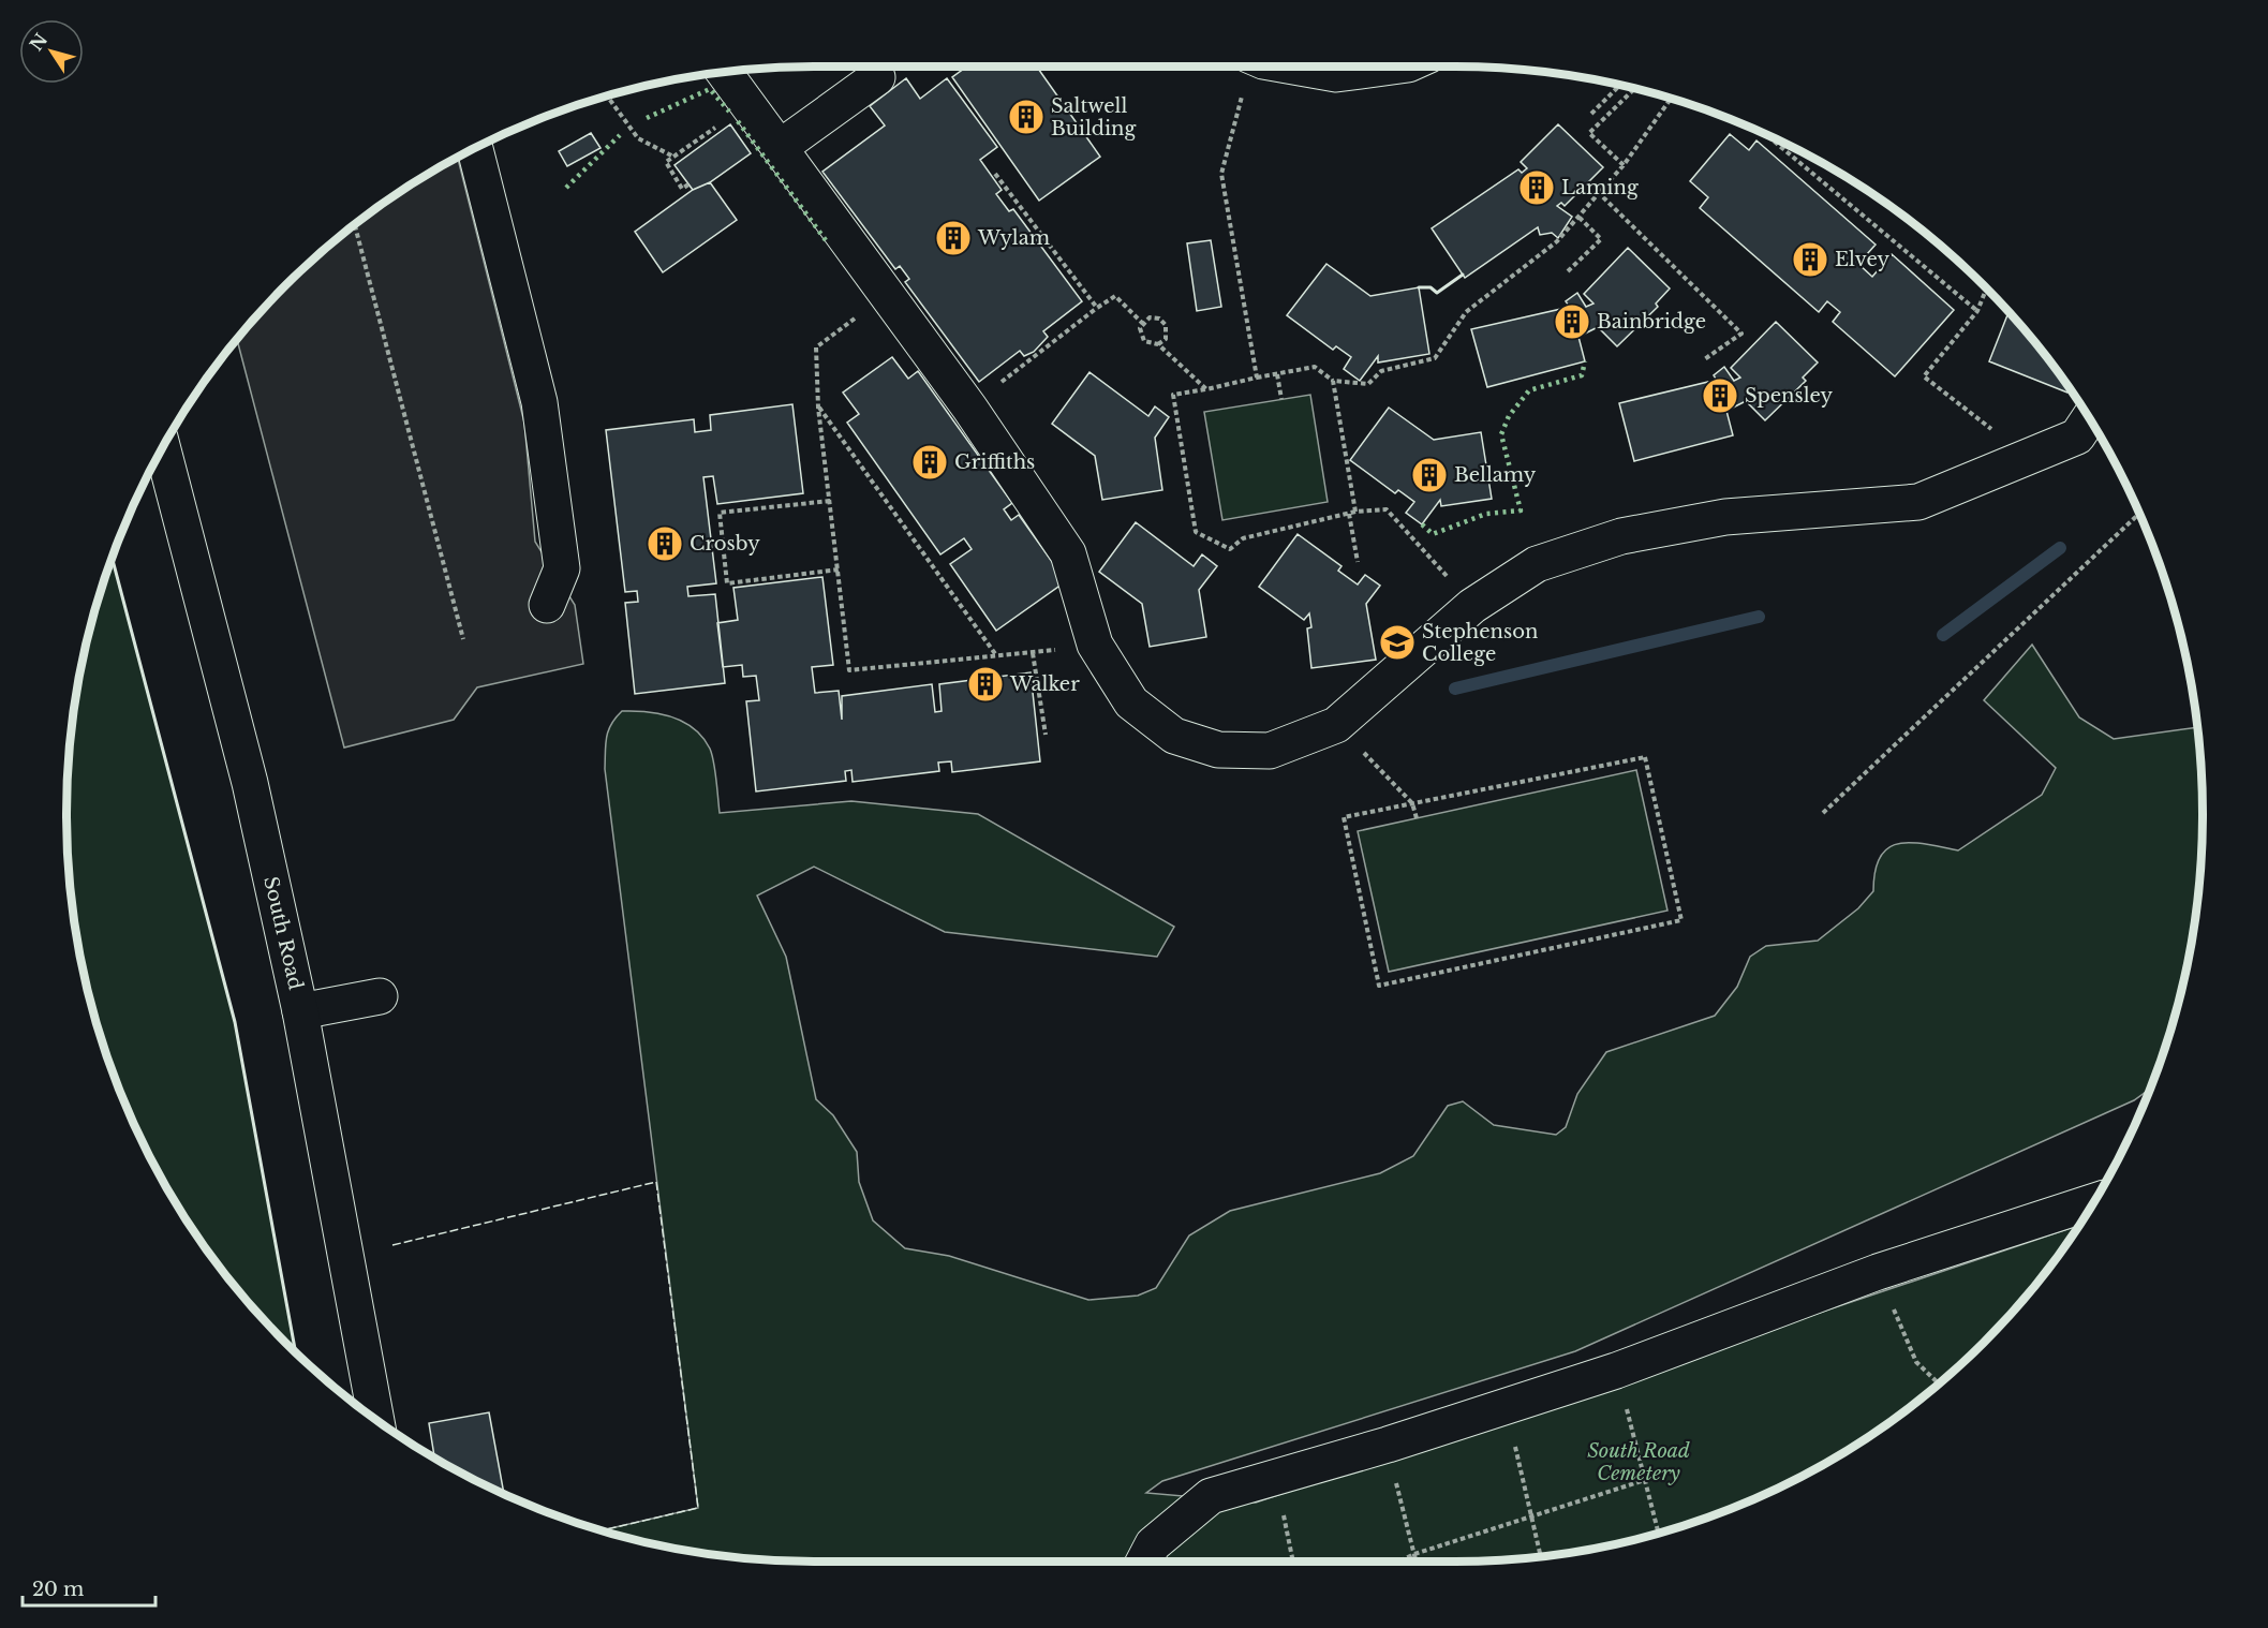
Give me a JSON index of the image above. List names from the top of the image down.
{
  "streets": {
    "main road": ["South Road"]
  },
  "parks": ["South Road Cemetery"],
  "places": {
    "building": [
      "Saltwell Building",
      "Laming",
      "Wylam",
      "Elvey",
      "Bainbridge",
      "Spensley",
      "Griffiths",
      "Bellamy",
      "Crosby",
      "Walker"
    ],
    "school or university": ["Stephenson College"]
  },
  "scale_bar": "20 m",
  "north": "top left"
}
